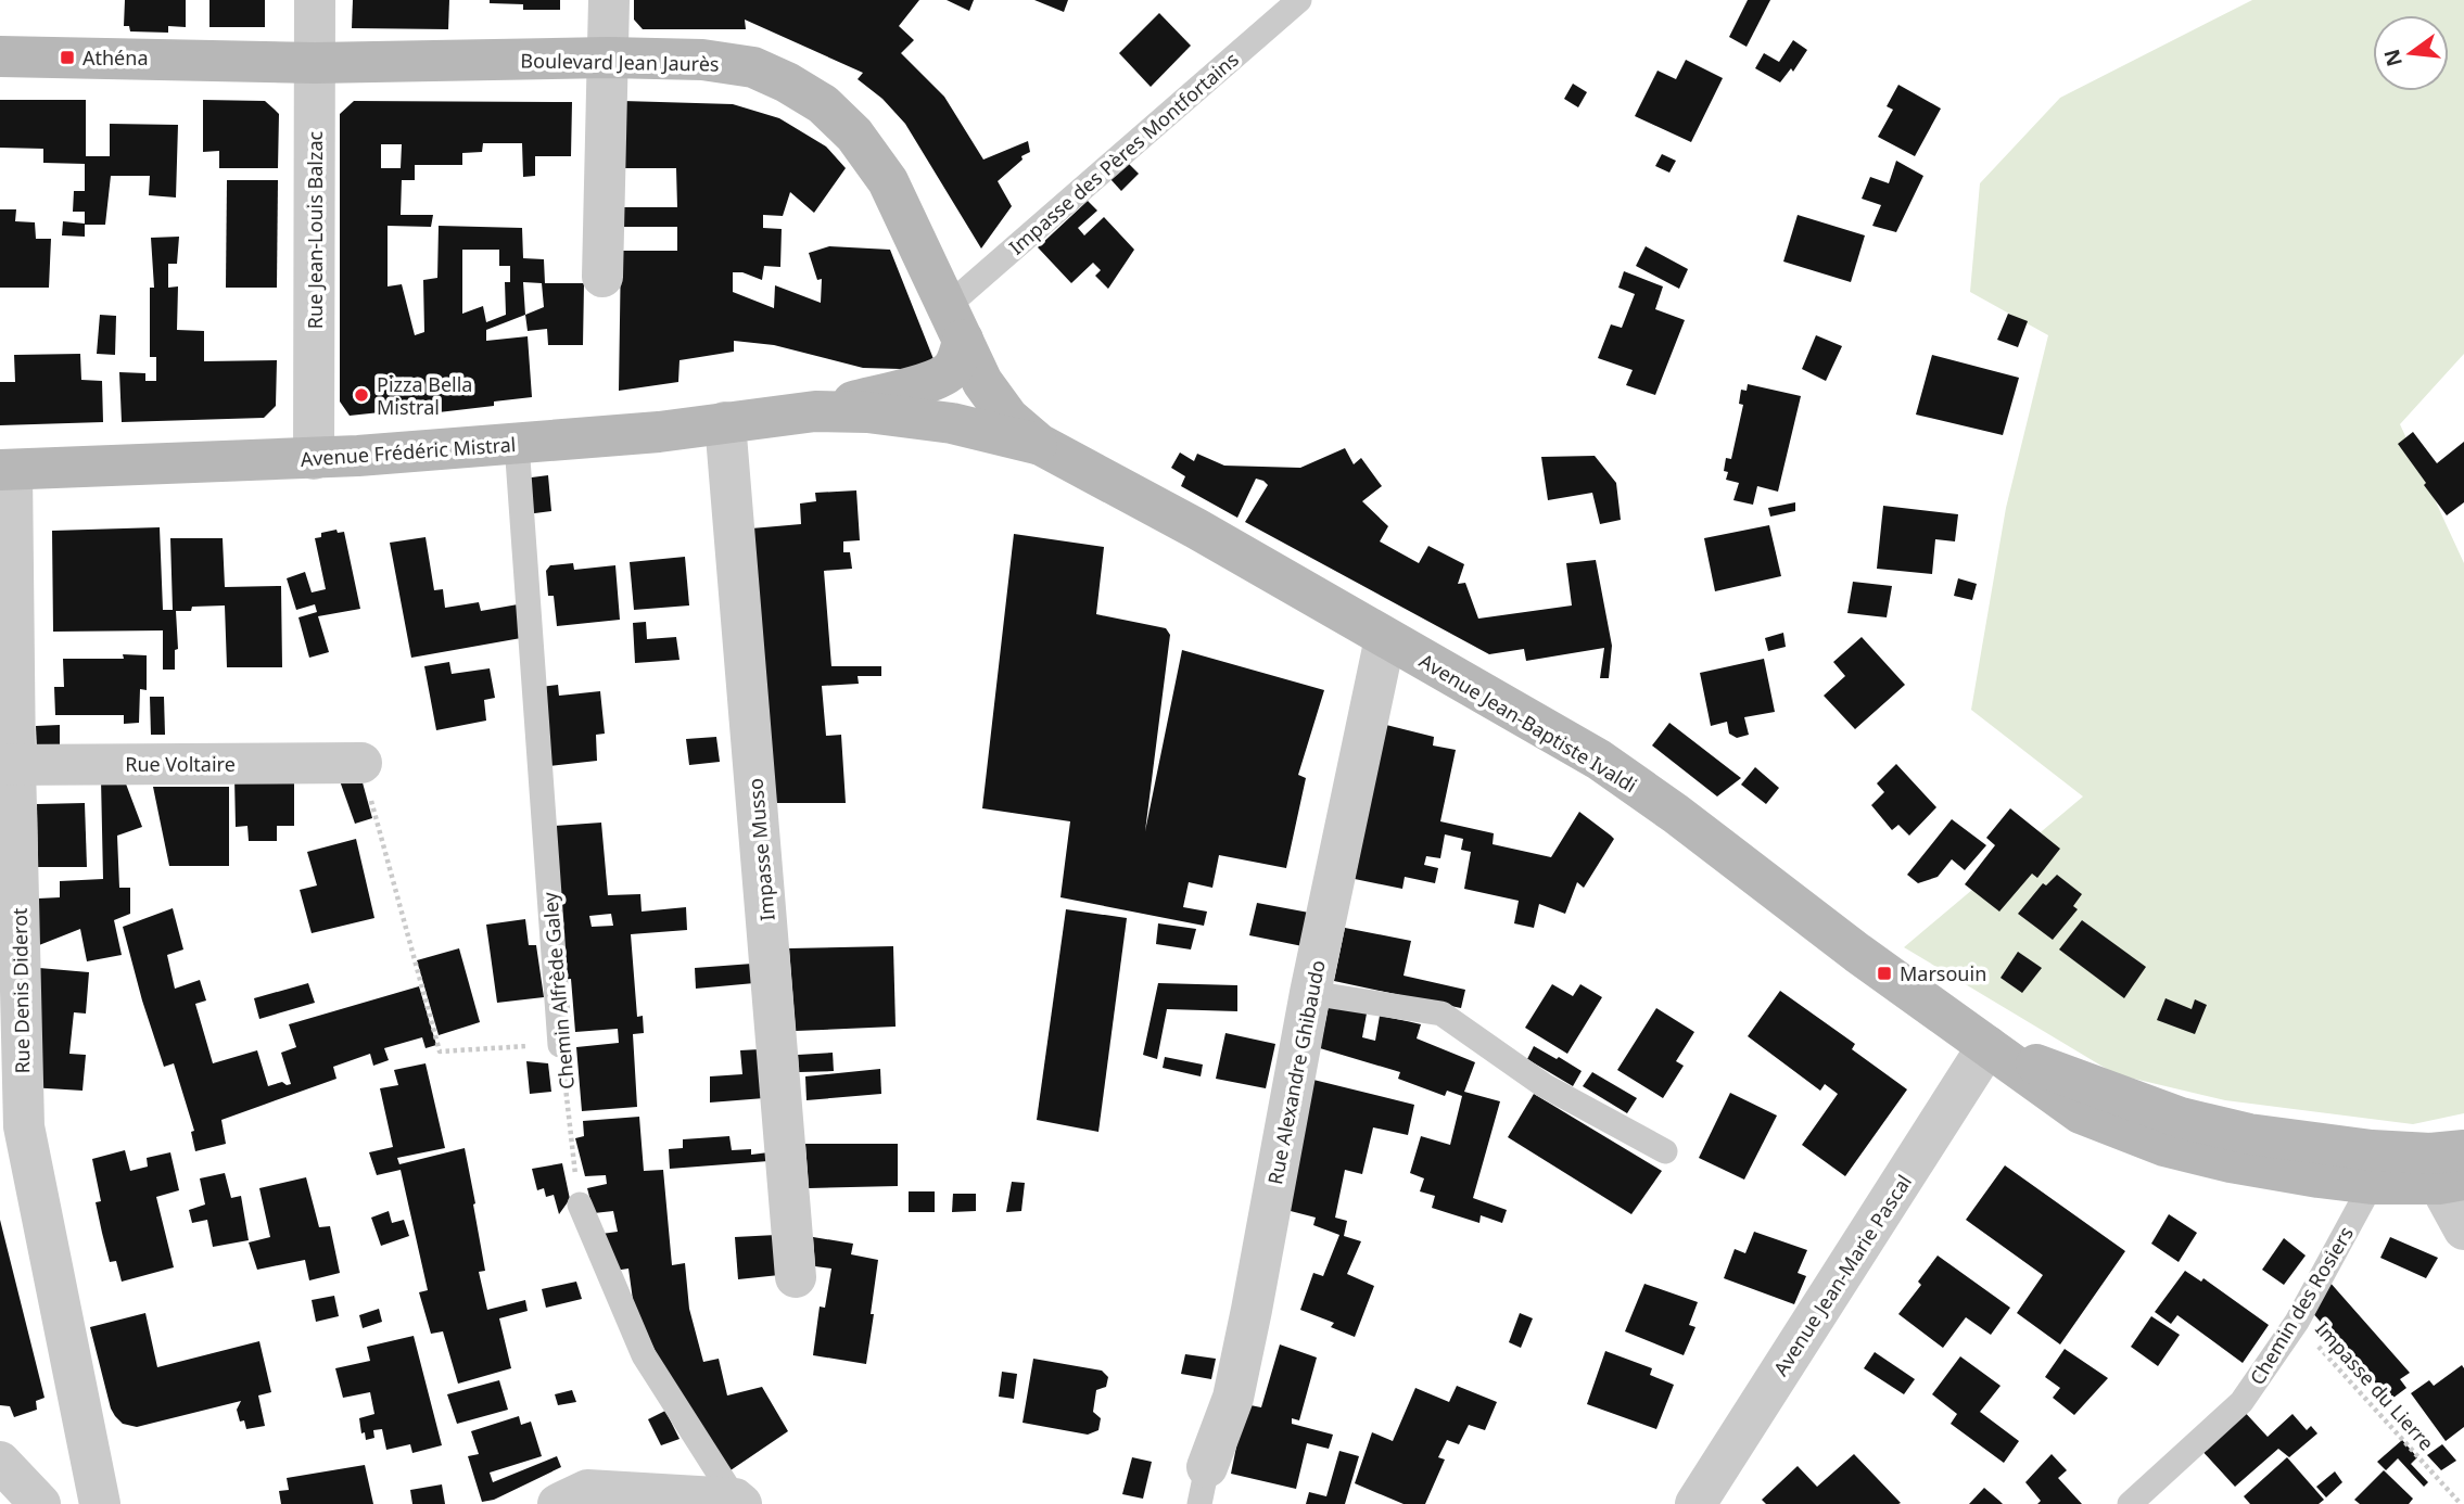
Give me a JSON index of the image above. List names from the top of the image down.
{
  "streets": {
    "main road": ["Boulevard Jean Jaurès", "Avenue Frédéric Mistral", "Avenue Jean-Baptiste Ivaldi"],
    "street": [
      "Rue Jean-Louis Balzac",
      "Rue Voltaire",
      "Impasse Musso",
      "Rue Denis Diderot",
      "Rue Alexandre Ghibaudo",
      "Avenue Jean-Marie Pascal"
    ],
    "lane": ["Impasse des Pères Montfortains", "Chemin Alfrède Galey", "Chemin des Rosiers"],
    "path": ["Impasse du Lierre"]
  },
  "crossings": [
    ["Boulevard Jean Jaurès", "Impasse des Pères Montfortains"],
    ["Boulevard Jean Jaurès", "Rue Jean-Louis Balzac"],
    ["Boulevard Jean Jaurès", "Avenue Frédéric Mistral"],
    ["Boulevard Jean Jaurès", "Avenue Jean-Baptiste Ivaldi"],
    ["Impasse des Pères Montfortains", "Avenue Frédéric Mistral"],
    ["Rue Jean-Louis Balzac", "Avenue Frédéric Mistral"],
    ["Avenue Frédéric Mistral", "Avenue Jean-Baptiste Ivaldi"],
    ["Avenue Frédéric Mistral", "Impasse Musso"],
    ["Avenue Frédéric Mistral", "Rue Denis Diderot"],
    ["Avenue Frédéric Mistral", "Chemin Alfrède Galey"],
    ["Avenue Jean-Baptiste Ivaldi", "Rue Alexandre Ghibaudo"],
    ["Avenue Jean-Baptiste Ivaldi", "Avenue Jean-Marie Pascal"],
    ["Avenue Jean-Baptiste Ivaldi", "Chemin des Rosiers"],
    ["Rue Voltaire", "Rue Denis Diderot"],
    ["Chemin des Rosiers", "Impasse du Lierre"]
  ],
  "places": {
    "transit": ["Athéna", "Marsouin"],
    "other": ["Pizza Bella Mistral"]
  },
  "north": "left"
}
